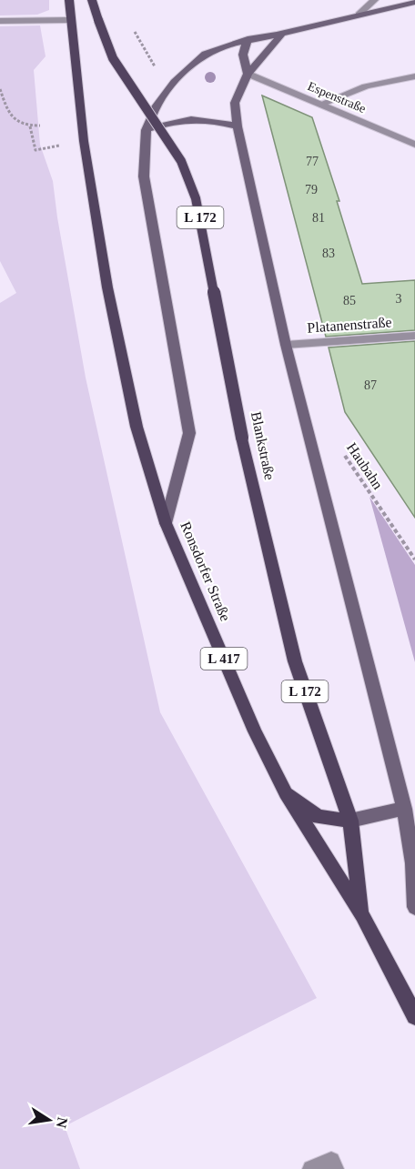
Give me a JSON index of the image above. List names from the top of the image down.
{
  "streets": {
    "main road": [
      "L 172",
      "Blankstraße",
      "Ronsdorfer Straße",
      "L 417"
    ],
    "street": ["Espenstraße", "Platanenstraße"],
    "path": ["Haubahn"]
  },
  "crossings": [
    ["Blankstraße", "Ronsdorfer Straße"]
  ],
  "house_numbers": [
    "77",
    "79",
    "81",
    "83",
    "3",
    "85",
    "87"
  ],
  "north": "right"
}
